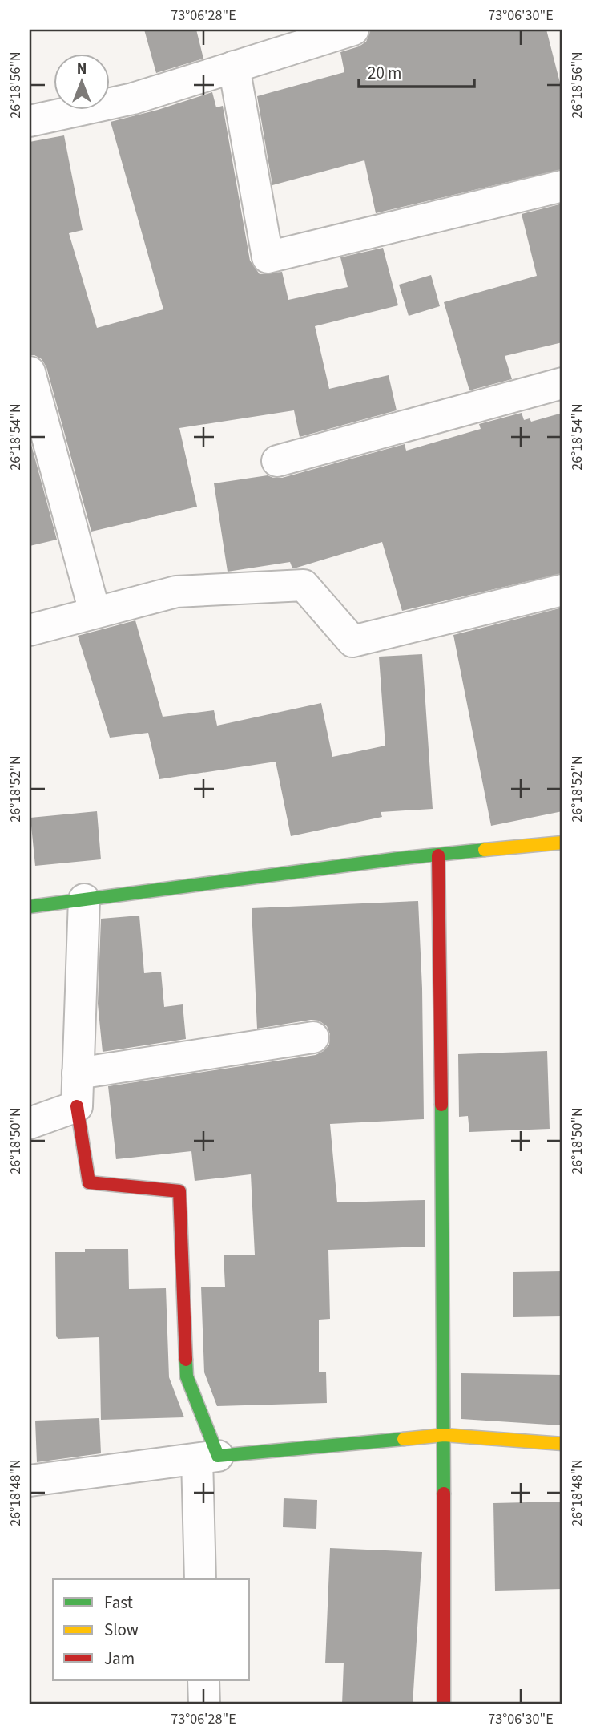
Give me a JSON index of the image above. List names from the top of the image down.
{
  "legend": ["Fast", "Slow", "Jam"],
  "scale_bar": "20 m",
  "north": "top",
  "coordinates": [
    "73°06'28\"E",
    "73°06'30\"E",
    "26°18'56\"N",
    "26°18'54\"N",
    "26°18'52\"N",
    "26°18'50\"N",
    "26°18'48\"N"
  ]
}
